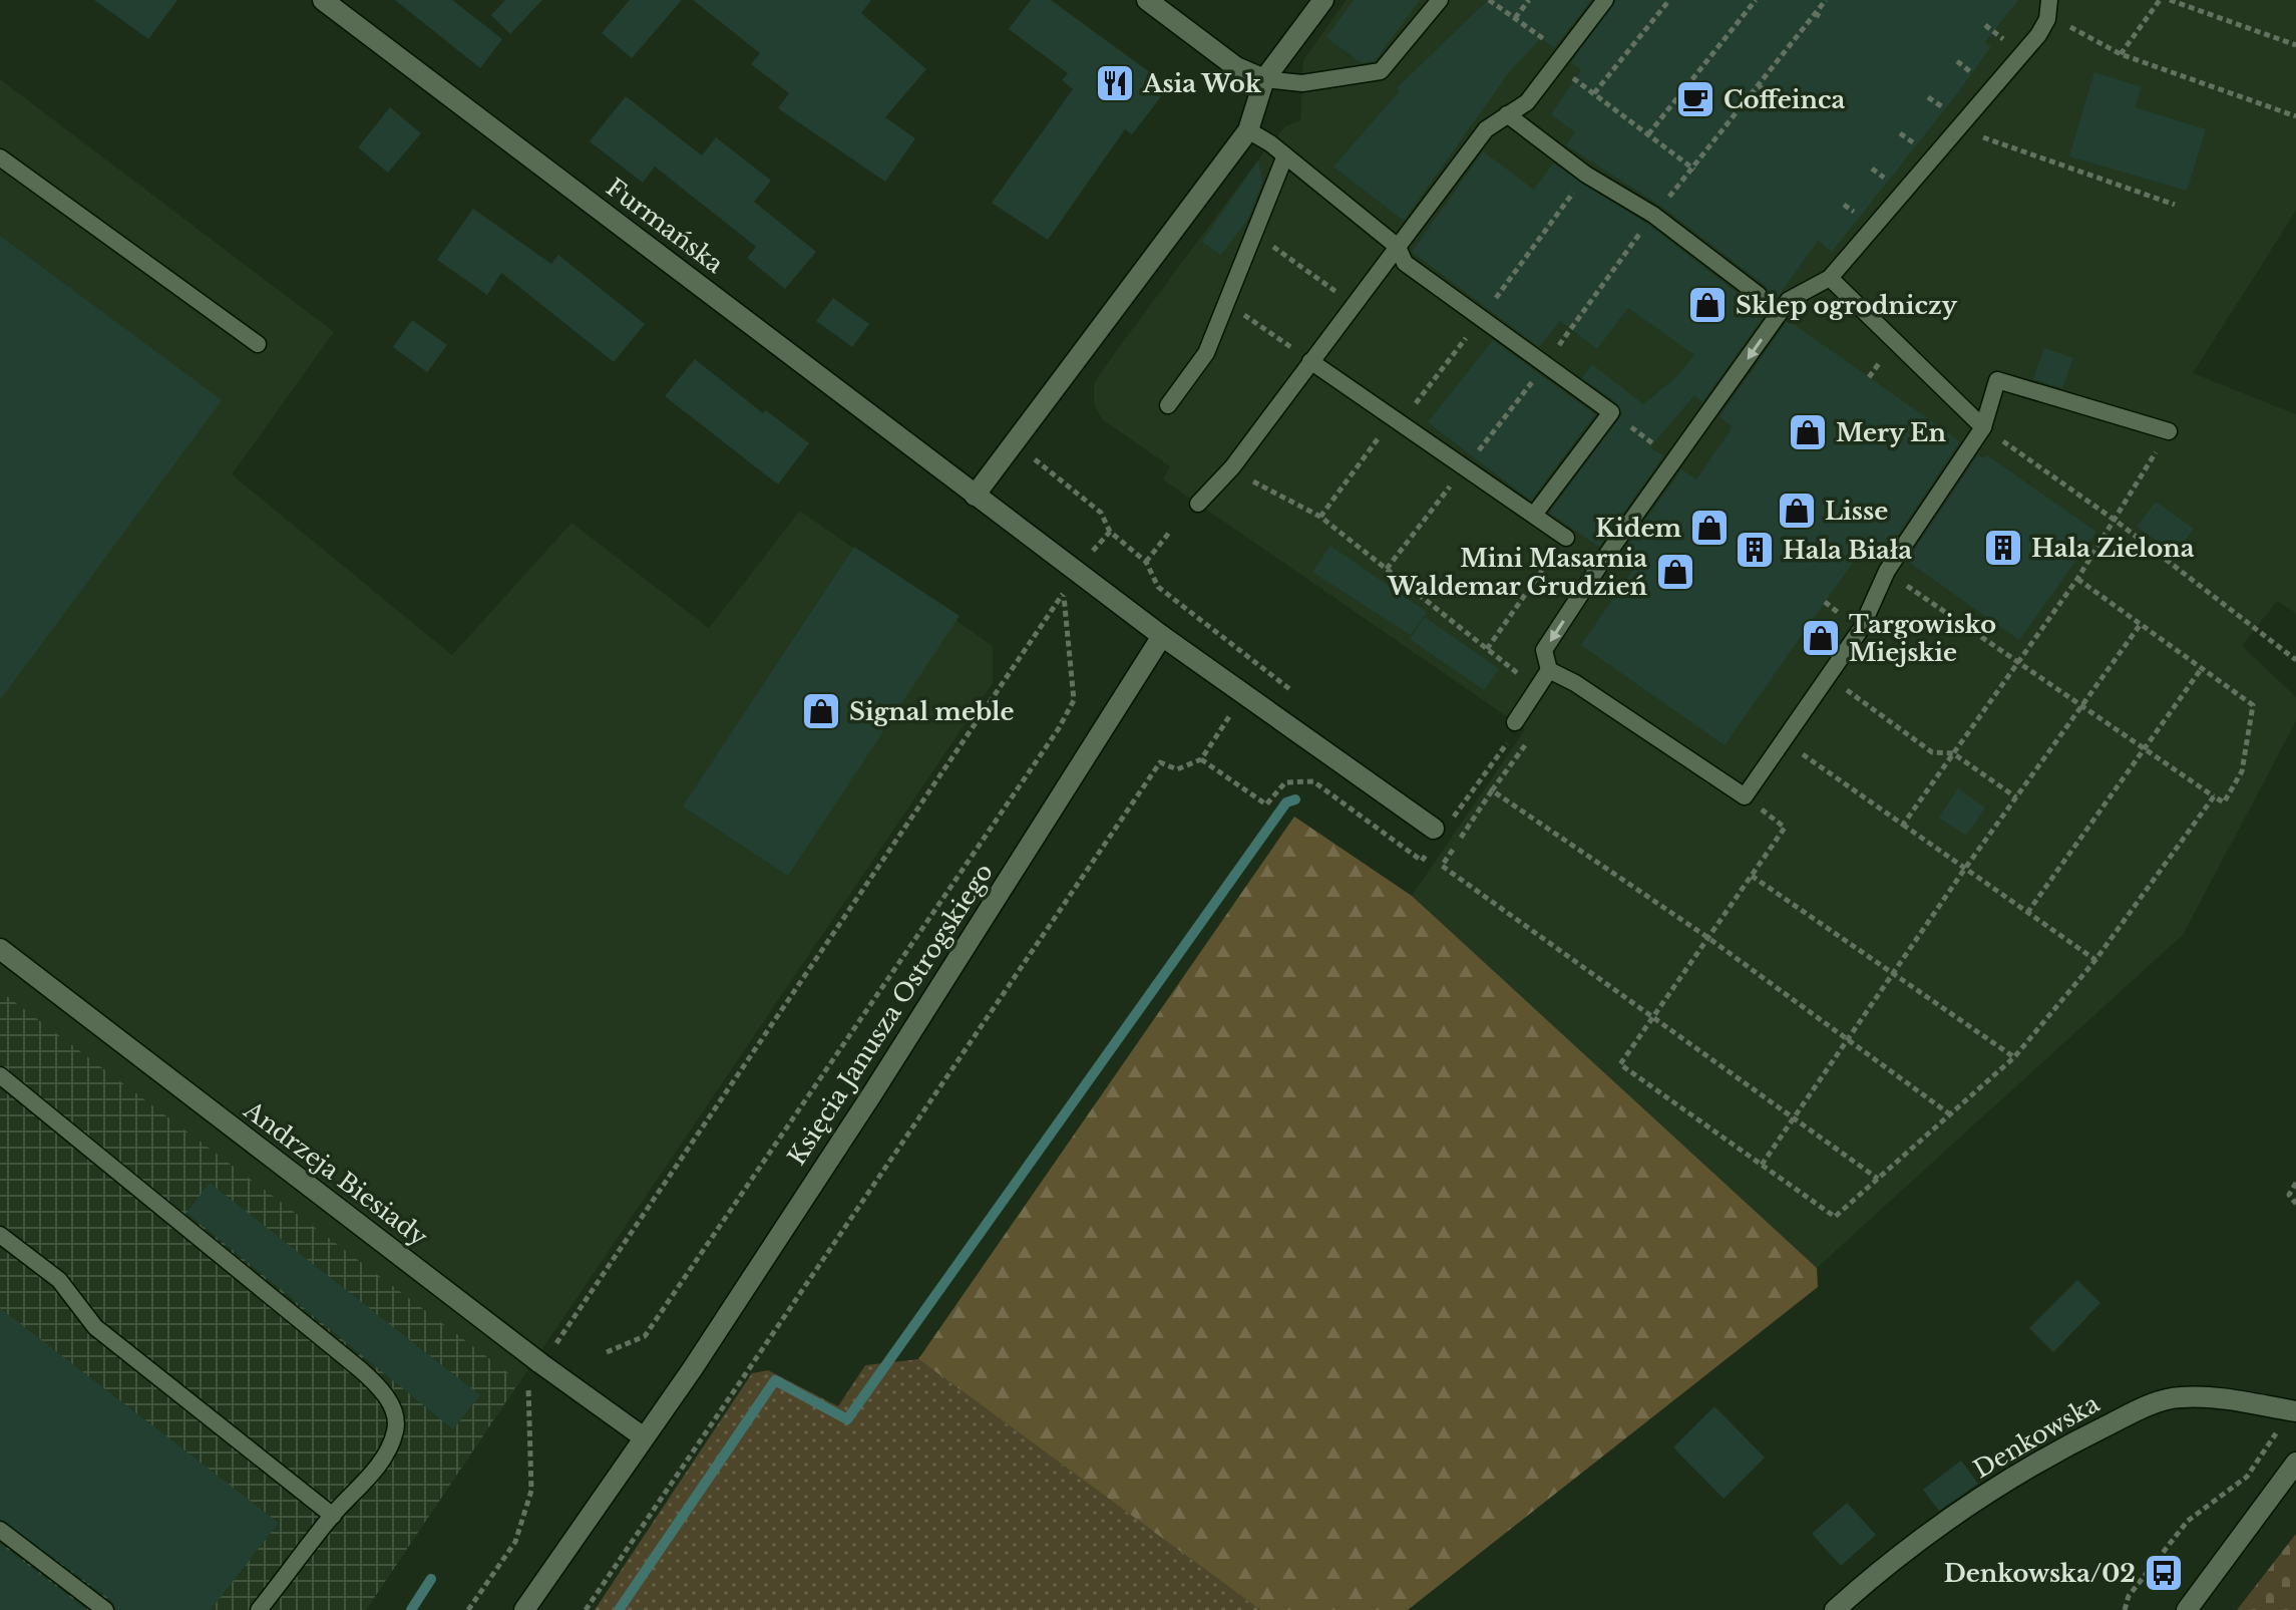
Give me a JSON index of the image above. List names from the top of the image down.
{
  "streets": {
    "street": [
      "Furmańska",
      "Księcia Janusza Ostrogskiego",
      "Andrzeja Biesiady",
      "Denkowska"
    ]
  },
  "crossings": [
    ["Księcia Janusza Ostrogskiego", "Andrzeja Biesiady"]
  ],
  "places": {
    "restaurant": ["Asia Wok"],
    "cafe": ["Coffeinca"],
    "shop": [
      "Sklep ogrodniczy",
      "Mery En",
      "Lisse",
      "Kidem",
      "Mini Masarnia Waldemar Grudzień",
      "Targowisko Miejskie",
      "Signal meble"
    ],
    "building": ["Hala Zielona", "Hala Biała"],
    "bus stop": ["Denkowska/02"]
  }
}
